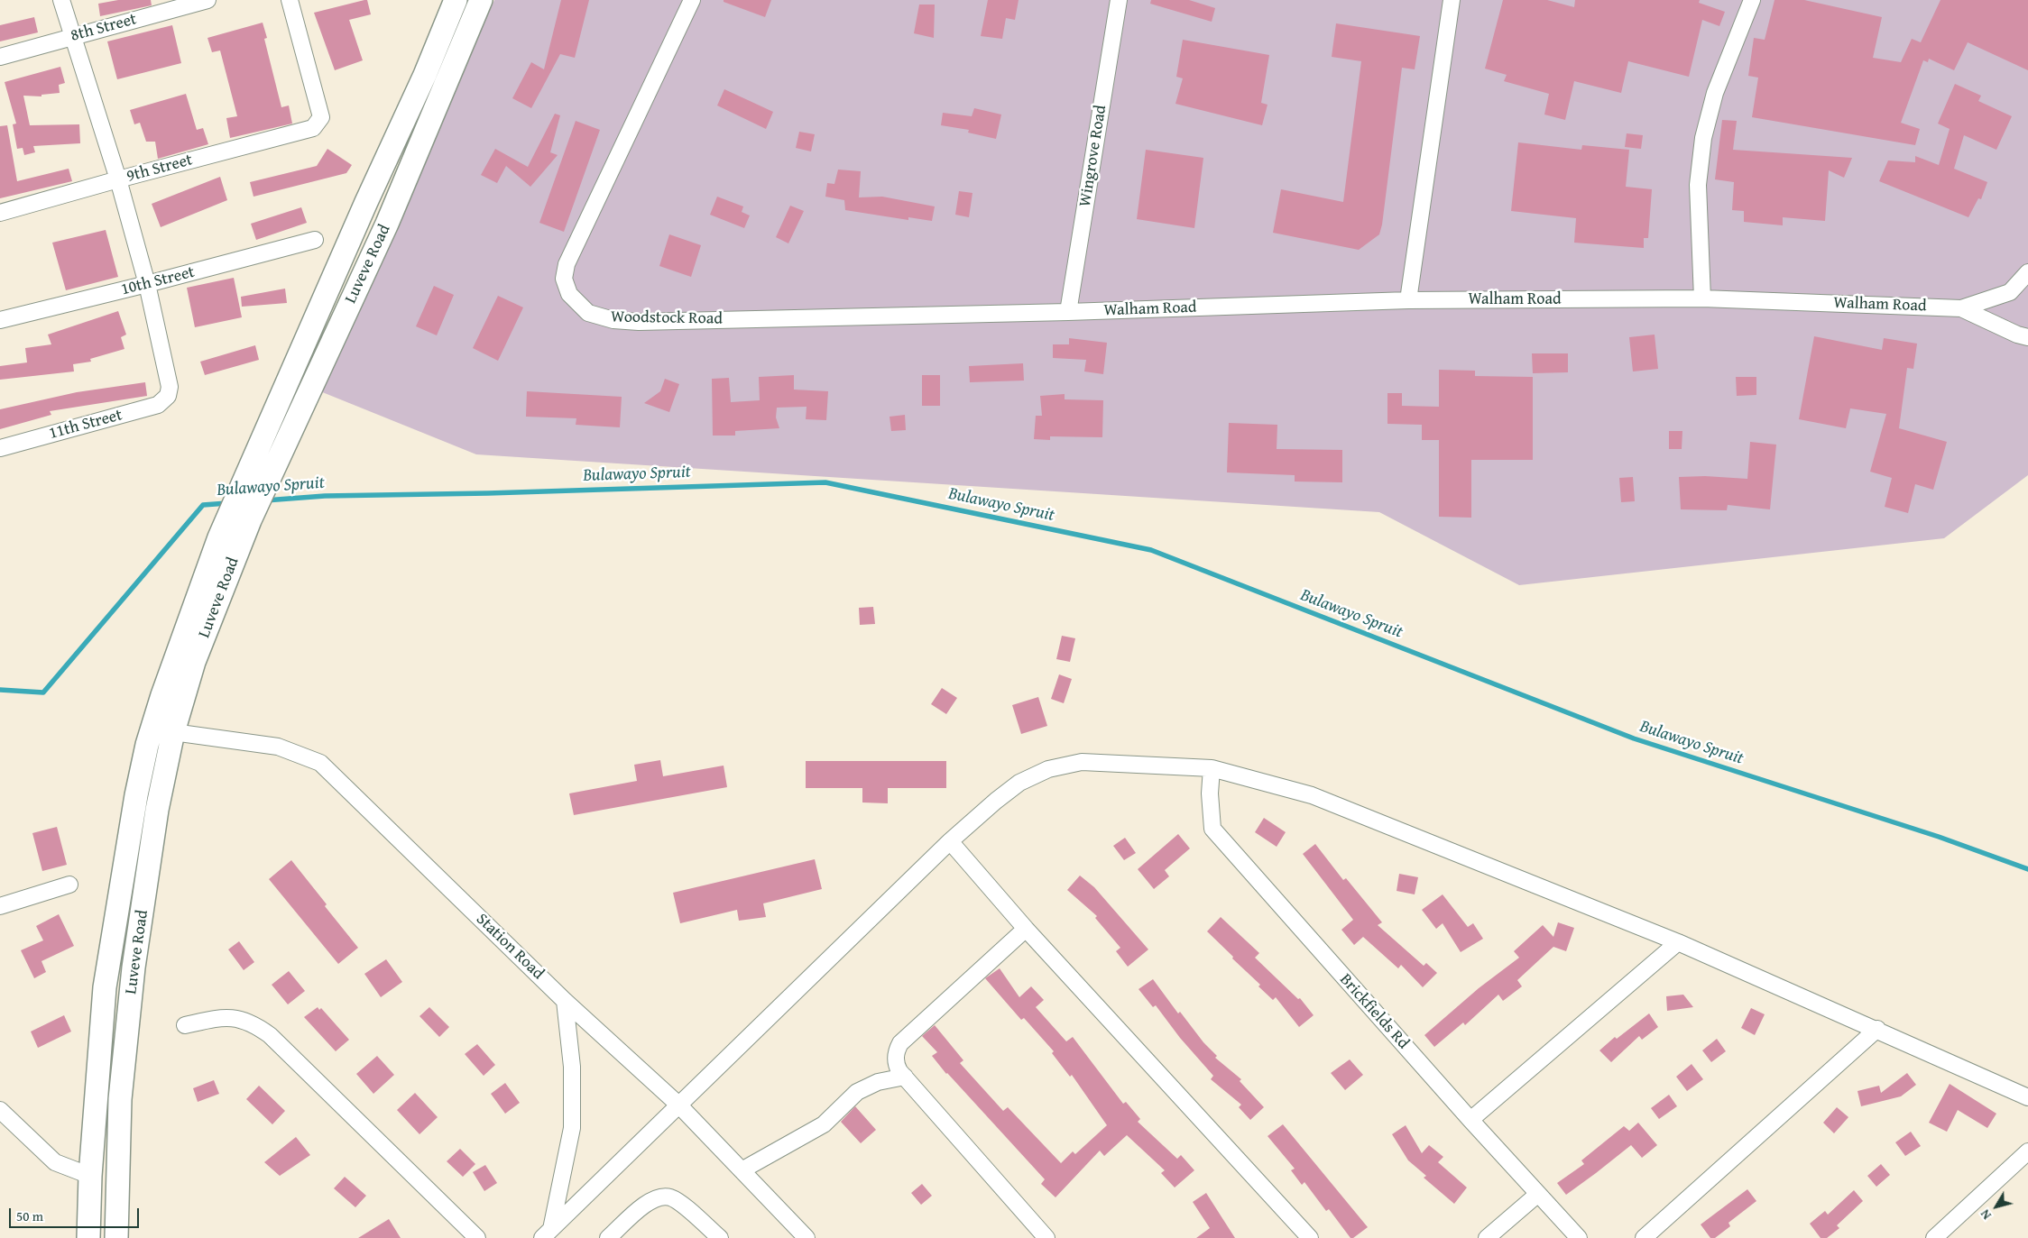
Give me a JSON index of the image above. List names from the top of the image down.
{
  "streets": {
    "street": [
      "8th Street",
      "Wingrove Road",
      "9th Street",
      "Luveve Road",
      "10th Street",
      "Walham Road",
      "Woodstock Road",
      "11th Street",
      "Station Road",
      "Brickfields Rd"
    ]
  },
  "crossings": [
    ["Wingrove Road", "Walham Road"],
    ["Wingrove Road", "Woodstock Road"],
    ["Luveve Road", "Station Road"],
    ["10th Street", "11th Street"],
    ["Walham Road", "Woodstock Road"]
  ],
  "water": ["Bulawayo Spruit"],
  "scale_bar": "50 m",
  "north": "bottom left"
}
